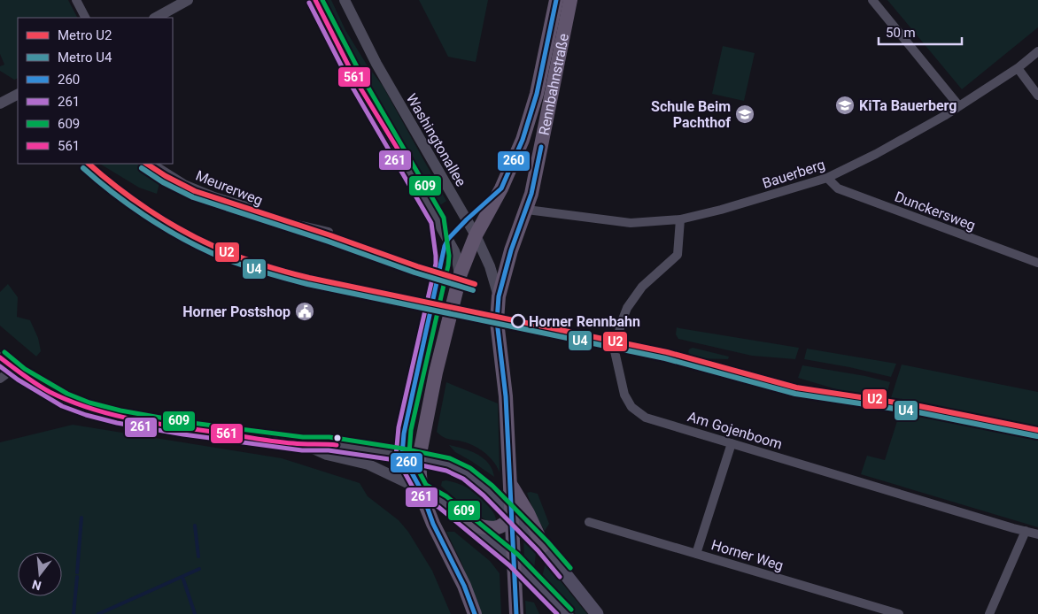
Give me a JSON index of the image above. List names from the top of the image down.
{
  "streets": {
    "main road": ["Rennbahnstraße"],
    "street": [
      "Washingtonallee",
      "Bauerberg",
      "Meurerweg",
      "Dunckersweg",
      "Am Gojenboom",
      "Horner Weg"
    ]
  },
  "crossings": [
    ["Rennbahnstraße", "Washingtonallee"],
    ["Rennbahnstraße", "Bauerberg"],
    ["Bauerberg", "Dunckersweg"],
    ["Bauerberg", "Am Gojenboom"]
  ],
  "places": {
    "school or university": ["KiTa Bauerberg", "Schule Beim Pachthof"],
    "public building": ["Horner Postshop"],
    "other": ["Horner Rennbahn"]
  },
  "lines": [
    "transit line 260",
    "transit line 609",
    "transit line 561",
    "transit line 261",
    "metro line U2",
    "metro line U4"
  ],
  "legend": [
    "Metro U2",
    "Metro U4",
    "260",
    "261",
    "609",
    "561"
  ],
  "scale_bar": "50 m",
  "north": "bottom"
}
